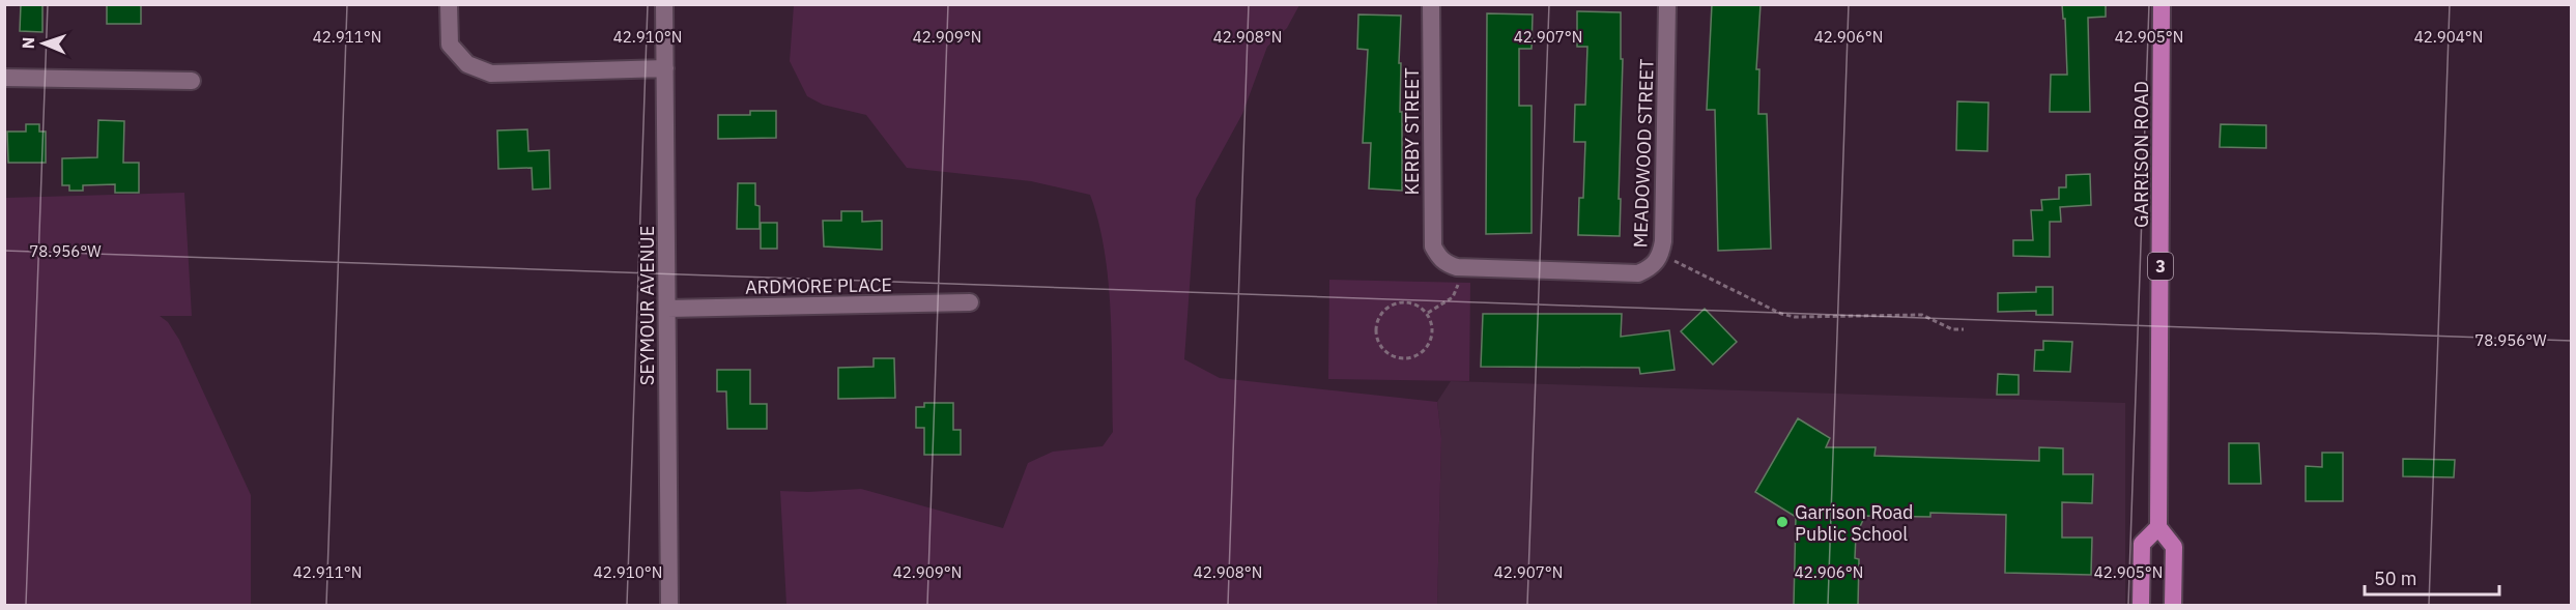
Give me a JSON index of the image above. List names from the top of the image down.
{
  "streets": {
    "main road": ["GARRISON ROAD", "3"],
    "street": [
      "KERBY STREET",
      "MEADOWOOD STREET",
      "ARDMORE PLACE",
      "SEYMOUR AVENUE"
    ]
  },
  "crossings": [
    ["KERBY STREET", "MEADOWOOD STREET"],
    ["ARDMORE PLACE", "SEYMOUR AVENUE"]
  ],
  "places": ["Garrison Road Public School"],
  "scale_bar": "50 m",
  "north": "left",
  "coordinates": [
    "42.911°N",
    "42.910°N",
    "42.909°N",
    "42.908°N",
    "42.907°N",
    "42.906°N",
    "42.905°N",
    "42.904°N",
    "78.956°W"
  ]
}
